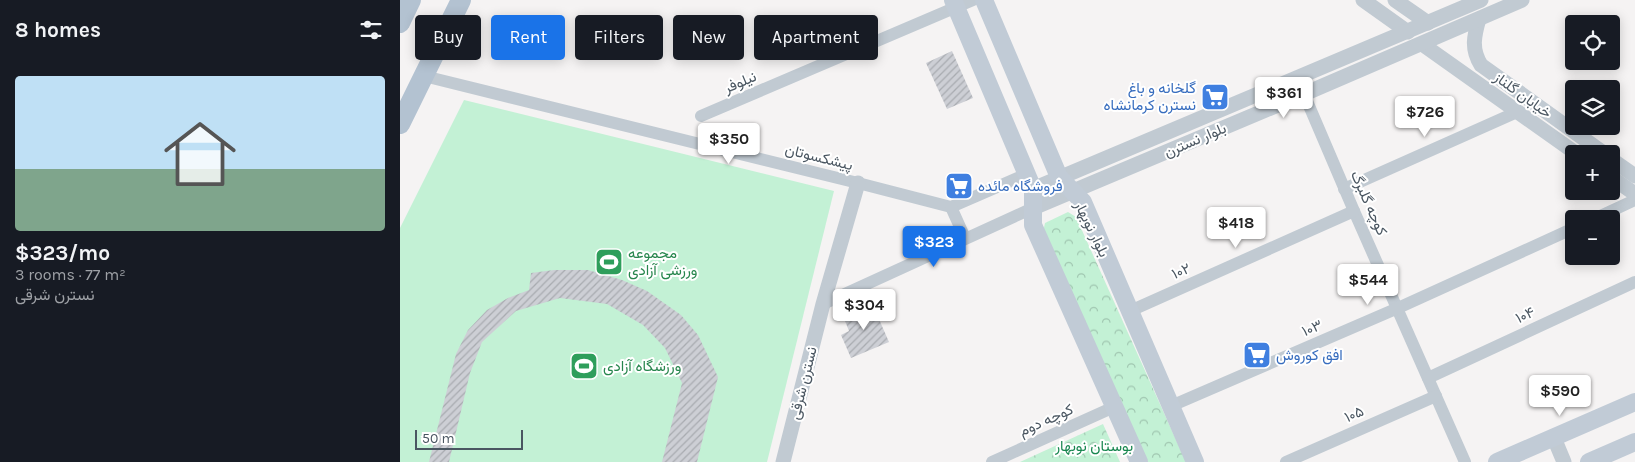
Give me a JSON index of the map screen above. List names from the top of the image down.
{
  "streets": {
    "main road": ["بلوار نوبهار"],
    "street": [
      "نیلوفر",
      "خیابان گلناز",
      "بلوار نسترن",
      "پیشکسوتان",
      "کوچه گلبرگ",
      "۱۰۲",
      "۱۰۴",
      "۱۰۳",
      "نسترن شرقی",
      "۱۰۵",
      "کوچه دوم"
    ]
  },
  "crossings": [
    ["خیابان گلناز", "بلوار نسترن"],
    ["بلوار نسترن", "کوچه گلبرگ"],
    ["بلوار نسترن", "بلوار نوبهار"],
    ["پیشکسوتان", "نسترن شرقی"],
    ["کوچه گلبرگ", "۱۰۲"],
    ["کوچه گلبرگ", "۱۰۴"],
    ["کوچه گلبرگ", "۱۰۳"],
    ["کوچه گلبرگ", "۱۰۵"],
    ["بلوار نوبهار", "۱۰۲"],
    ["بلوار نوبهار", "۱۰۳"]
  ],
  "parks": ["بوستان نوبهار"],
  "places": {
    "supermarket": ["گلخانه و باغ نسترن کرمانشاه", "فروشگاه مائده", "افق کوروش"],
    "sports": ["مجموعه ورزشی آزادی", "ورزشگاه آزادی"]
  },
  "scale_bar": "50 m",
  "page": {
    "heading": "8 homes",
    "map_buttons": ["+", "−"],
    "chip": [
      "Buy",
      "Rent",
      "Filters",
      "New",
      "Apartment"
    ],
    "list": [
      {
        "name": "$323/mo",
        "note": "3 rooms · 77 m² · نسترن شرقی"
      }
    ],
    "price": [
      "$361",
      "$726",
      "$350",
      "$418",
      "$323",
      "$544",
      "$304",
      "$590"
    ],
    "scale": "50 m"
  }
}
